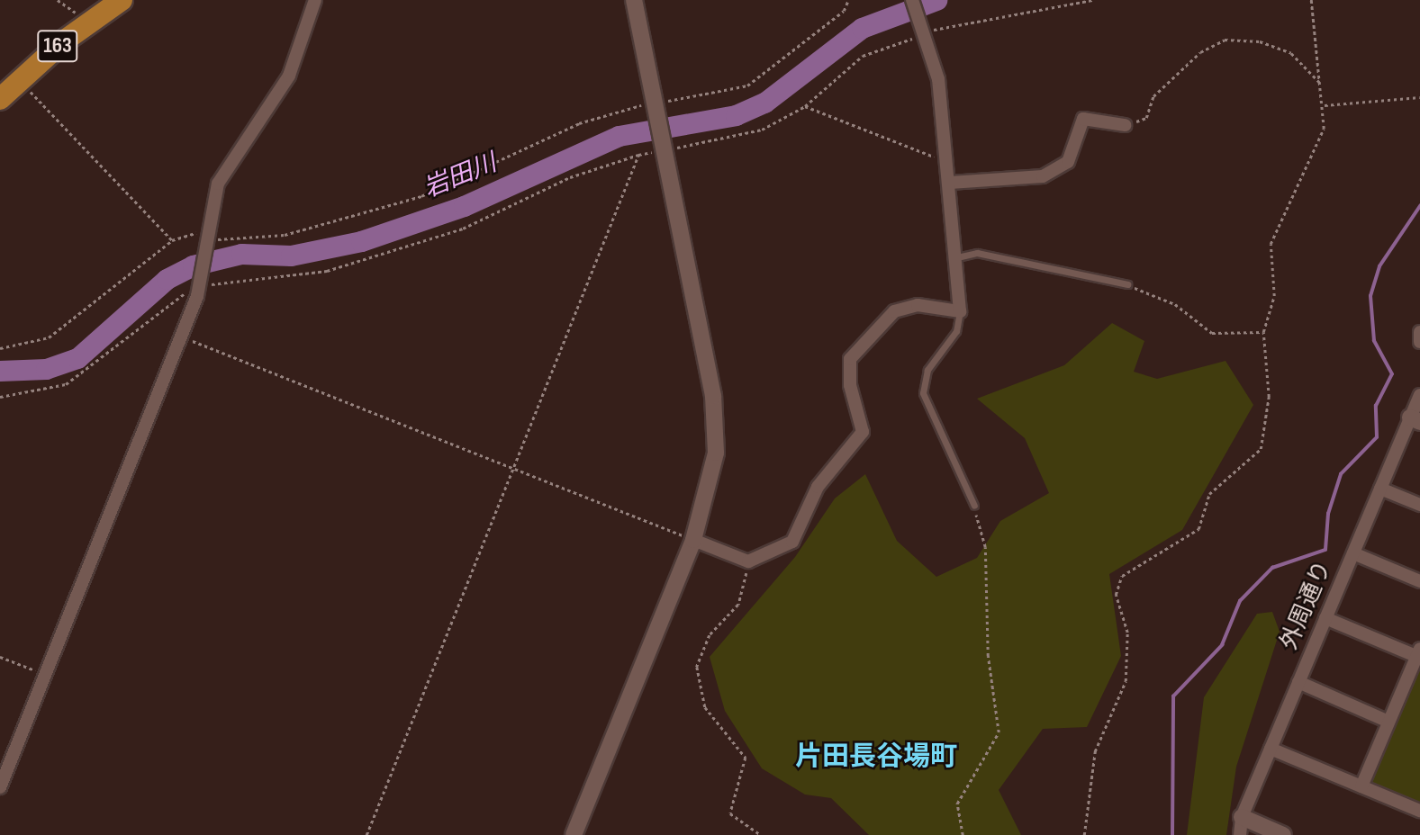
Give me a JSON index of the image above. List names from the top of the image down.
{
  "streets": {
    "highway": ["163"],
    "street": ["外周通り"]
  },
  "districts": ["片田長谷場町"],
  "water": ["岩田川"]
}
